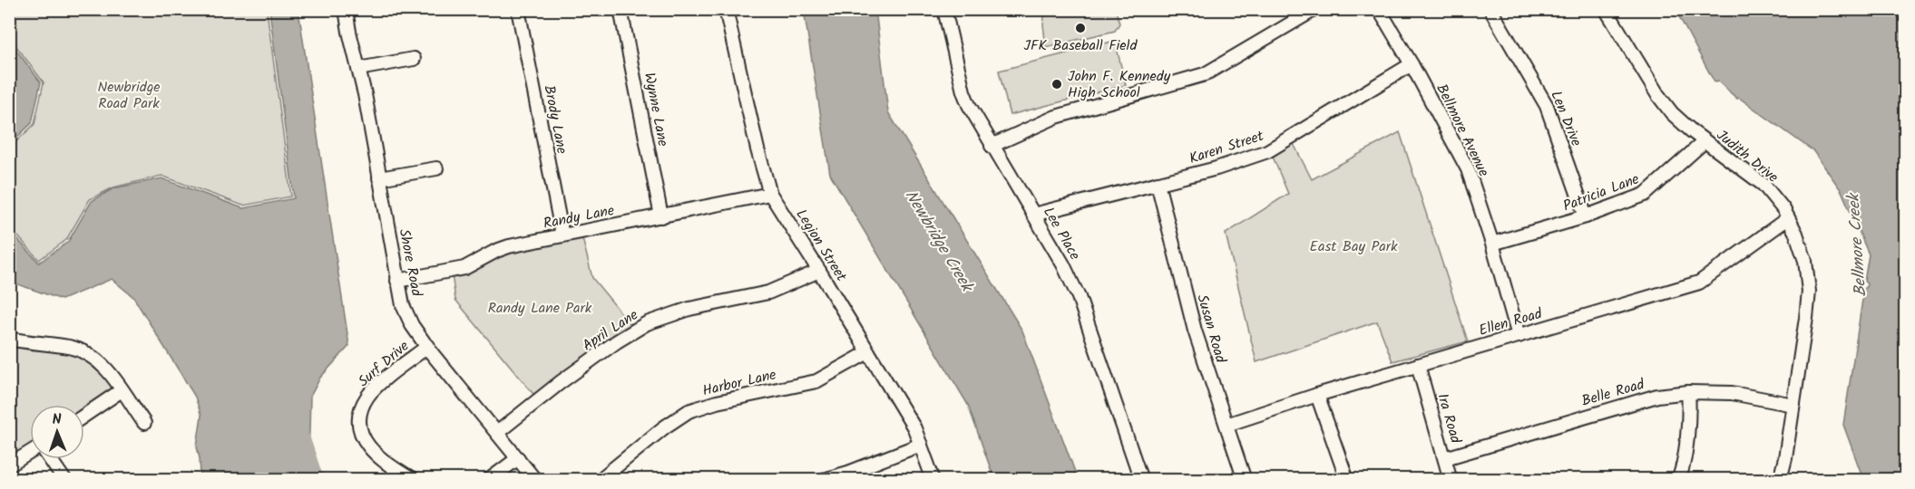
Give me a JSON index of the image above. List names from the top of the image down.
{
  "streets": {
    "street": [
      "Wynne Lane",
      "Len Drive",
      "Brody Lane",
      "Bellmore Avenue",
      "Karen Street",
      "Judith Drive",
      "Patricia Lane",
      "Randy Lane",
      "Lee Place",
      "Legion Street",
      "Shore Road",
      "Ellen Road",
      "Susan Road",
      "April Lane",
      "Surf Drive",
      "Harbor Lane",
      "Belle Road",
      "Ira Road"
    ]
  },
  "crossings": [
    ["Wynne Lane", "Randy Lane"],
    ["Len Drive", "Patricia Lane"],
    ["Brody Lane", "Randy Lane"],
    ["Bellmore Avenue", "Karen Street"],
    ["Bellmore Avenue", "Patricia Lane"],
    ["Bellmore Avenue", "Ellen Road"],
    ["Karen Street", "Lee Place"],
    ["Karen Street", "Susan Road"],
    ["Judith Drive", "Patricia Lane"],
    ["Judith Drive", "Ellen Road"],
    ["Judith Drive", "Belle Road"],
    ["Randy Lane", "Legion Street"],
    ["Randy Lane", "Shore Road"],
    ["Legion Street", "April Lane"],
    ["Legion Street", "Harbor Lane"],
    ["Shore Road", "April Lane"],
    ["Shore Road", "Surf Drive"],
    ["Ellen Road", "Susan Road"],
    ["Ellen Road", "Ira Road"],
    ["Belle Road", "Ira Road"]
  ],
  "water": ["Newbridge Creek", "Bellmore Creek"],
  "parks": ["Newbridge Road Park", "East Bay Park", "Randy Lane Park"],
  "places": ["JFK Baseball Field", "John F. Kennedy High School"],
  "north": "top"
}
